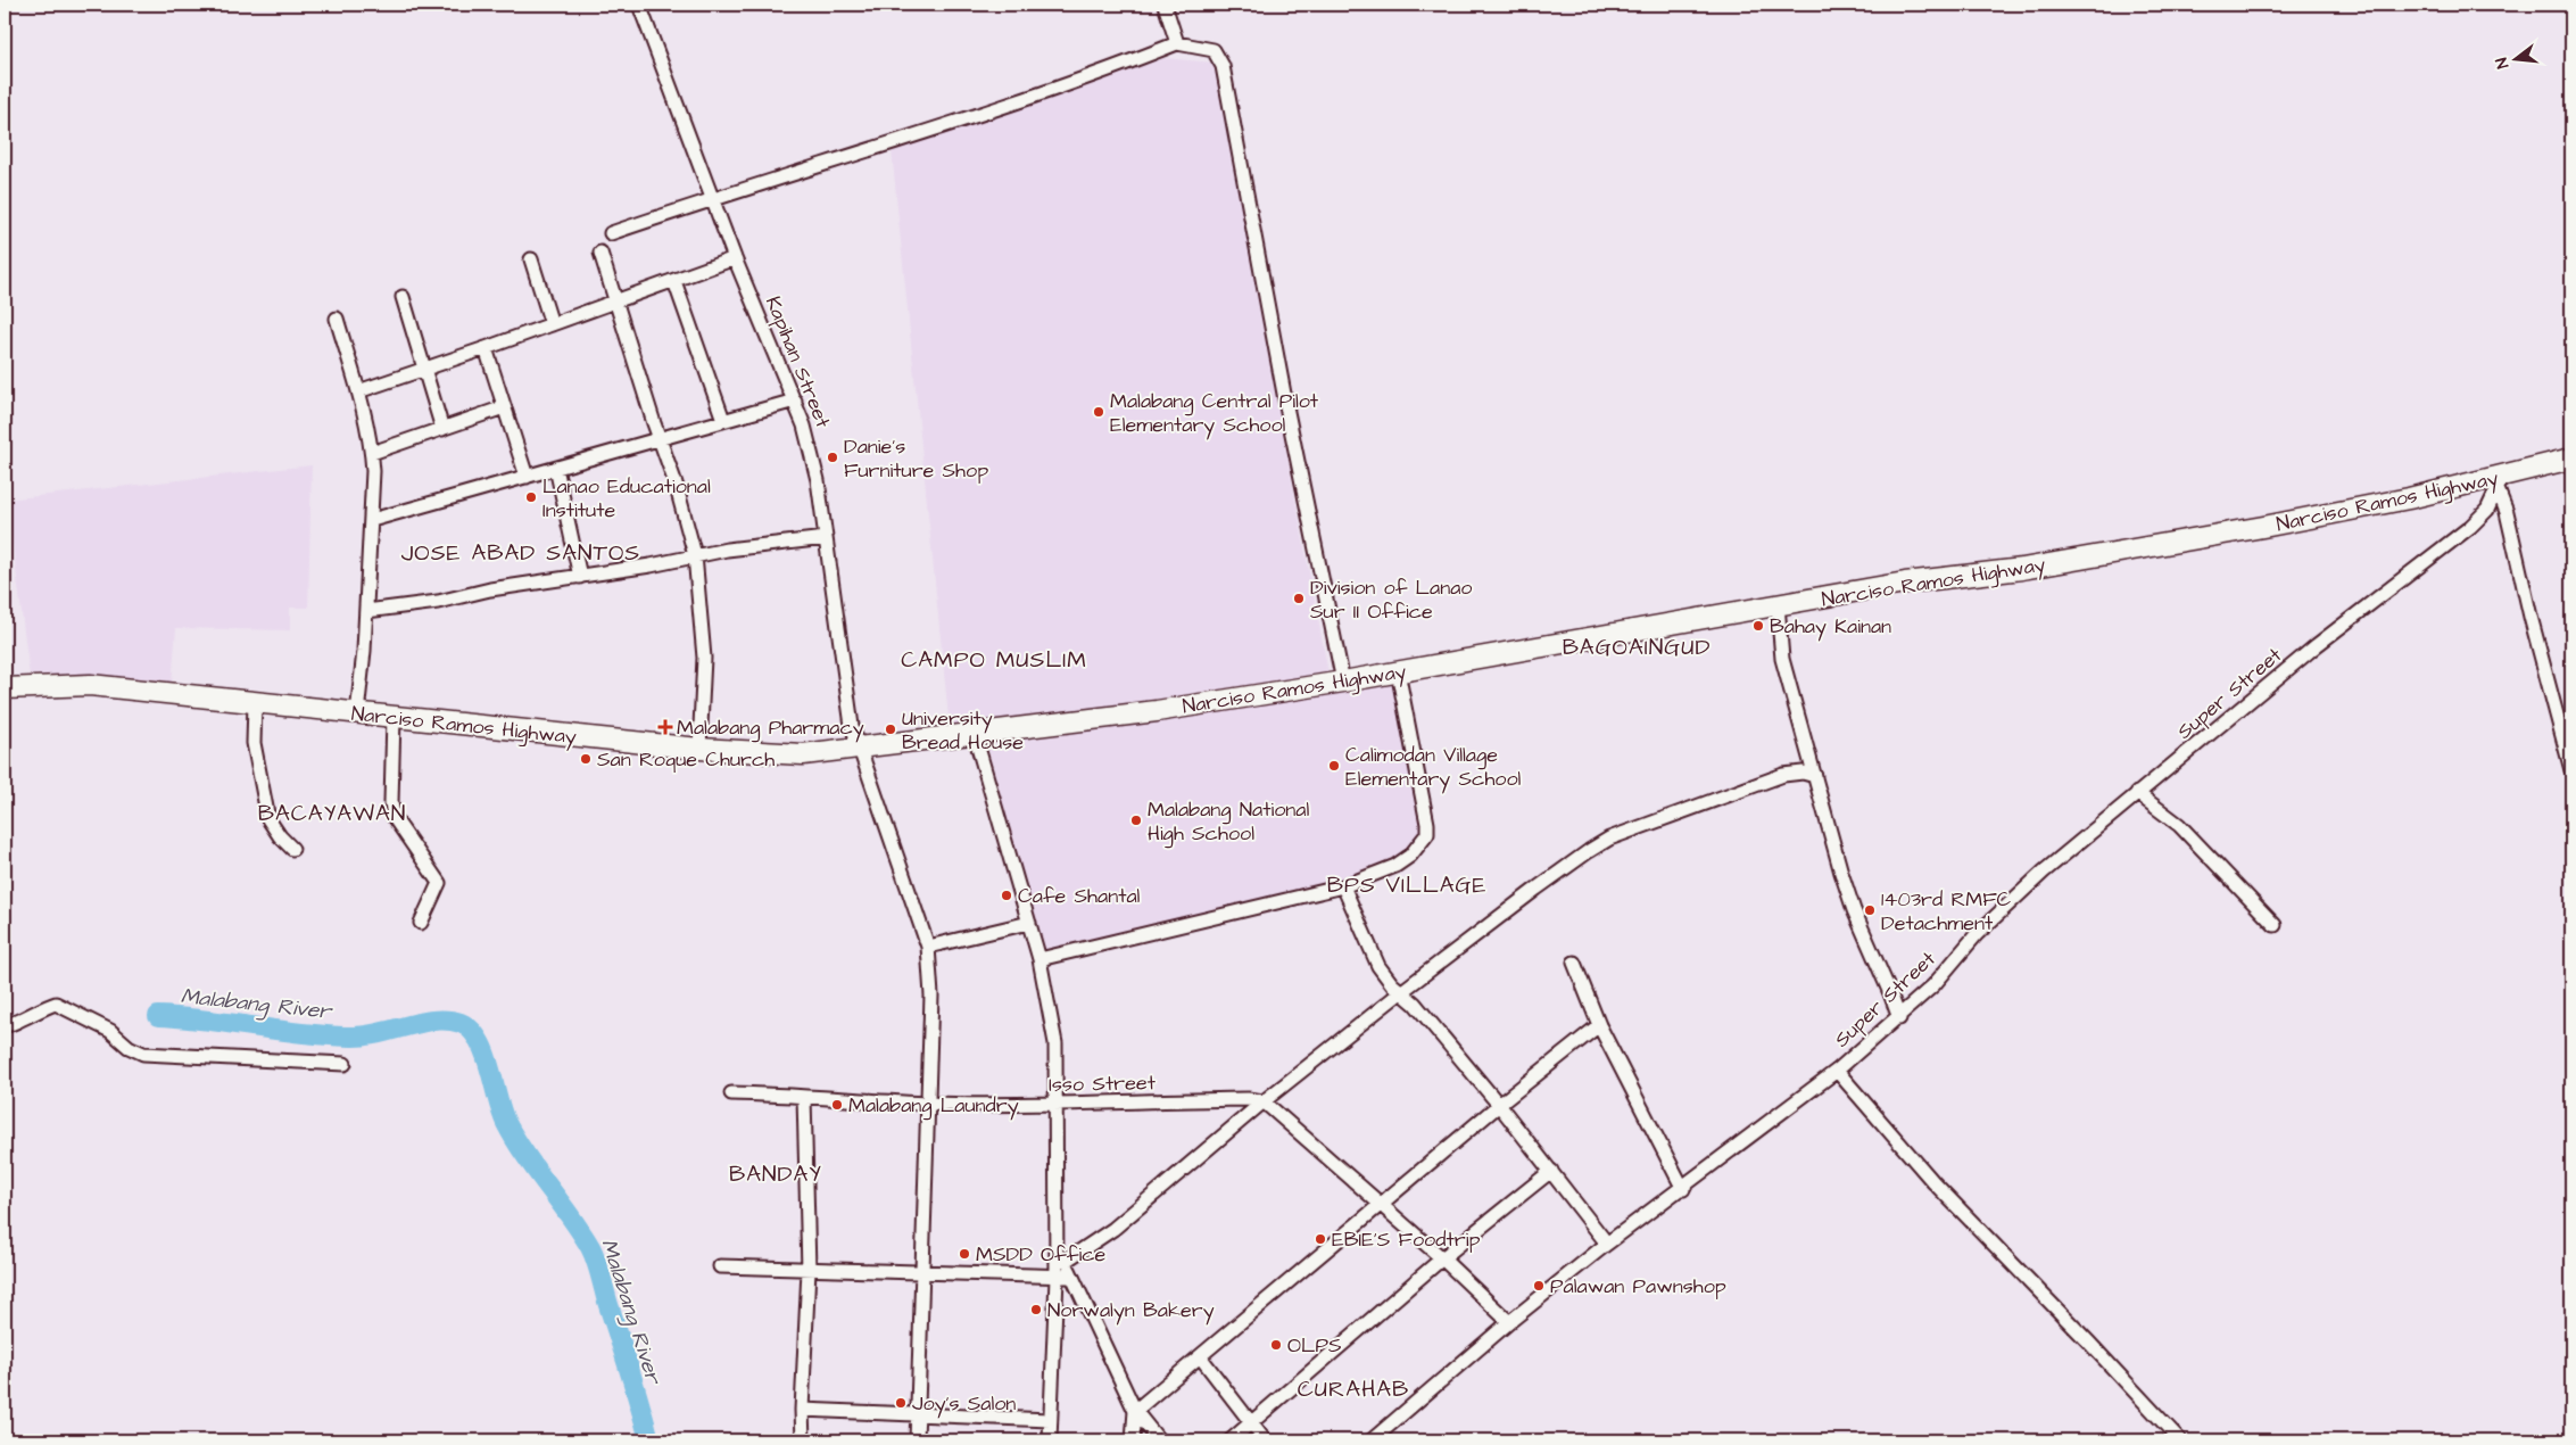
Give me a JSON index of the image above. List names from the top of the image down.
{
  "streets": {
    "highway": ["Narciso Ramos Highway"],
    "street": ["Kapihan Street", "Super Street", "Isso Street"]
  },
  "crossings": [
    ["Kapihan Street", "Narciso Ramos Highway"],
    ["Kapihan Street", "Isso Street"],
    ["Narciso Ramos Highway", "Super Street"]
  ],
  "districts": [
    "JOSE ABAD SANTOS",
    "BAGOAINGUD",
    "CAMPO MUSLIM",
    "BACAYAWAN",
    "BPS VILLAGE",
    "BANDAY",
    "CURAHAB"
  ],
  "water": ["Malabang River"],
  "places": {
    "other": [
      "Malabang Central Pilot Elementary School",
      "Danie's Furniture Shop",
      "Lanao Educational Institute",
      "Division of Lanao Sur II Office",
      "Bahay Kainan",
      "University Bread House",
      "San Roque Church",
      "Calimodan Village Elementary School",
      "Malabang National High School",
      "Cafe Shantal",
      "1403rd RMFC Detachment",
      "Malabang Laundry",
      "EBIE'S Foodtrip",
      "MSDD Office",
      "Palawan Pawnshop",
      "Norwalyn Bakery",
      "OLPS",
      "Joy's Salon"
    ],
    "health": ["Malabang Pharmacy"]
  },
  "north": "left"
}
